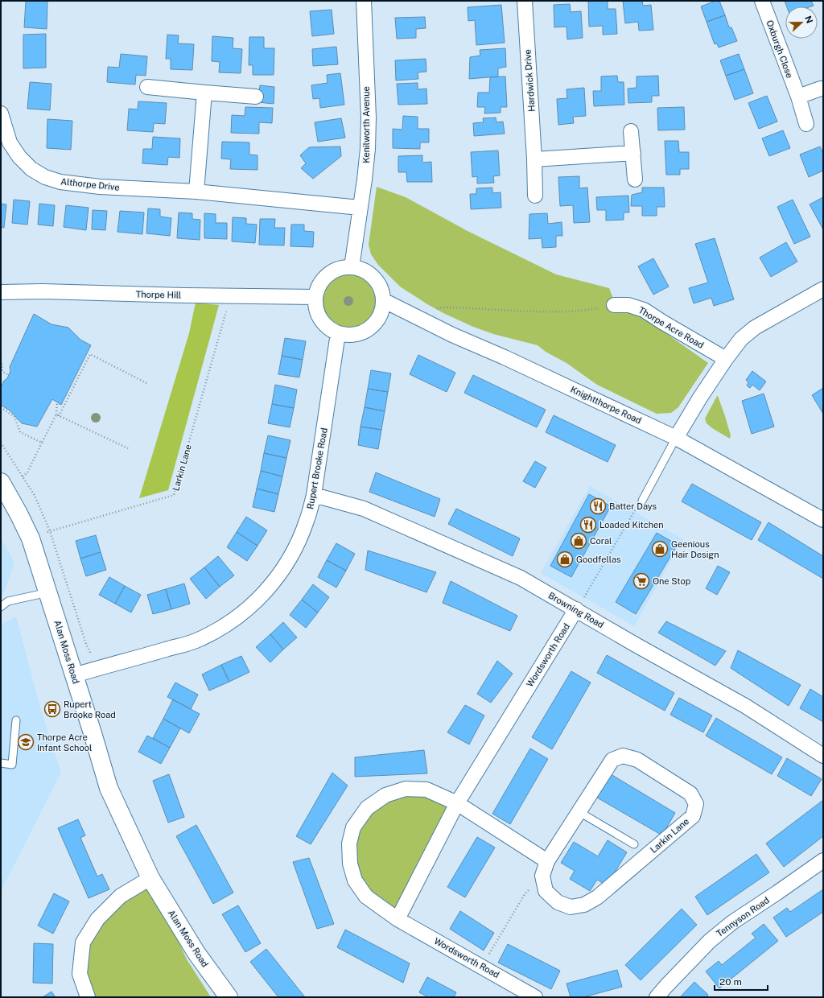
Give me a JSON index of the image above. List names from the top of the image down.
{
  "streets": {
    "street": [
      "Oxburgh Close",
      "Hardwick Drive",
      "Kenilworth Avenue",
      "Althorpe Drive",
      "Thorpe Hill",
      "Thorpe Acre Road",
      "Knightthorpe Road",
      "Larkin Lane",
      "Rupert Brooke Road",
      "Browning Road",
      "Alan Moss Road",
      "Wordsworth Road",
      "Tennyson Road"
    ]
  },
  "crossings": [
    ["Kenilworth Avenue", "Althorpe Drive"],
    ["Kenilworth Avenue", "Thorpe Hill"],
    ["Kenilworth Avenue", "Knightthorpe Road"],
    ["Kenilworth Avenue", "Rupert Brooke Road"],
    ["Thorpe Hill", "Knightthorpe Road"],
    ["Thorpe Hill", "Larkin Lane"],
    ["Thorpe Hill", "Rupert Brooke Road"],
    ["Knightthorpe Road", "Rupert Brooke Road"],
    ["Larkin Lane", "Alan Moss Road"],
    ["Rupert Brooke Road", "Browning Road"],
    ["Rupert Brooke Road", "Alan Moss Road"],
    ["Browning Road", "Wordsworth Road"]
  ],
  "places": {
    "restaurant": ["Batter Days", "Loaded Kitchen"],
    "shop": ["Coral", "Geenious Hair Design", "Goodfellas"],
    "supermarket": ["One Stop"],
    "bus stop": ["Rupert Brooke Road"],
    "school or university": ["Thorpe Acre Infant School"]
  },
  "scale_bar": "20 m",
  "north": "right"
}
